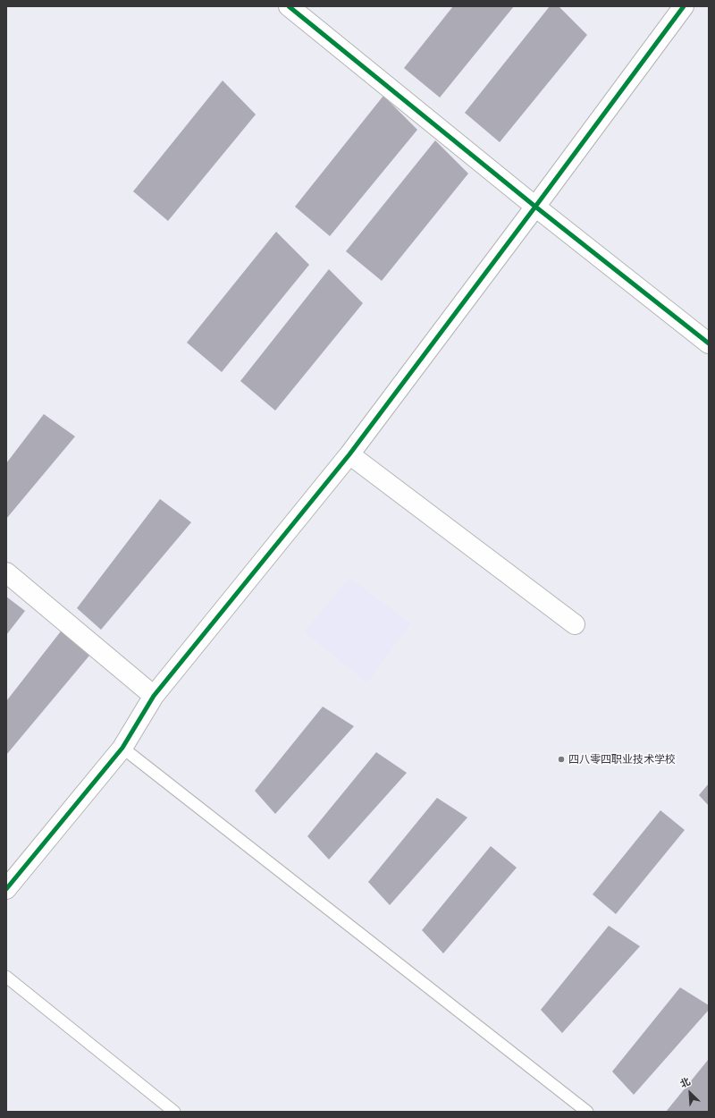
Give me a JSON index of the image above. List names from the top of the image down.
{
  "places": ["四八零四职业技术学校"],
  "north": "top left"
}
